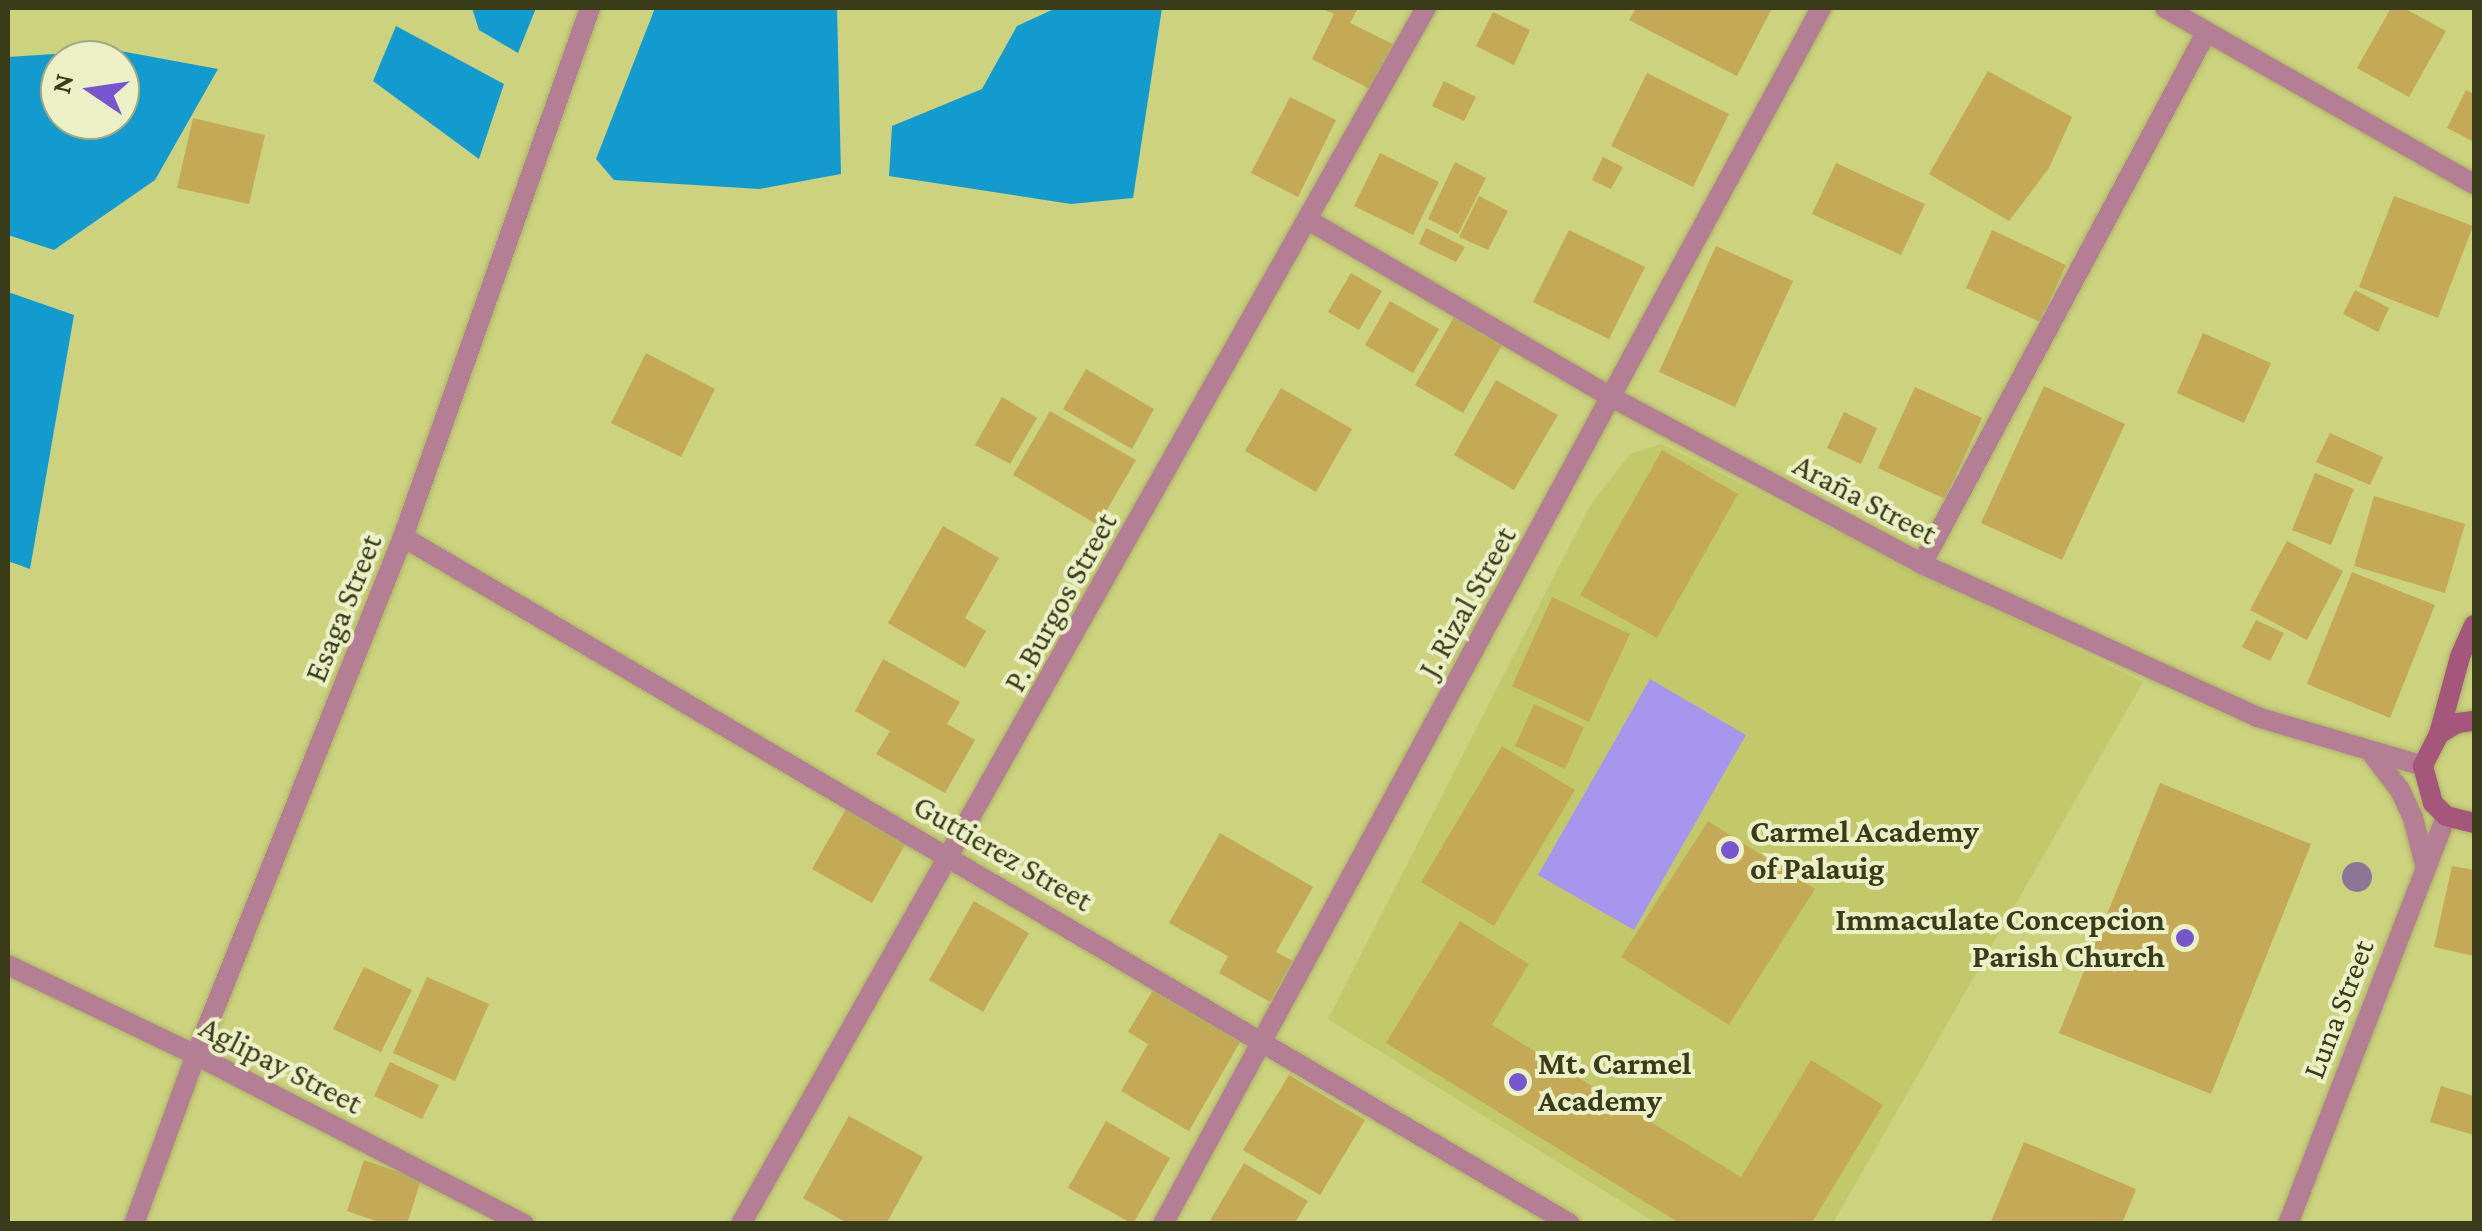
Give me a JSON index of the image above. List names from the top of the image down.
{
  "streets": {
    "street": [
      "Araña Street",
      "P. Burgos Street",
      "J. Rizal Street",
      "Esaga Street",
      "Guttierez Street",
      "Luna Street",
      "Aglipay Street"
    ]
  },
  "crossings": [
    ["Araña Street", "P. Burgos Street"],
    ["Araña Street", "J. Rizal Street"],
    ["P. Burgos Street", "Guttierez Street"],
    ["J. Rizal Street", "Guttierez Street"],
    ["Esaga Street", "Guttierez Street"],
    ["Esaga Street", "Aglipay Street"]
  ],
  "places": ["Carmel Academy of Palauig", "Immaculate Concepcion Parish Church", "Mt. Carmel Academy"],
  "north": "left"
}
